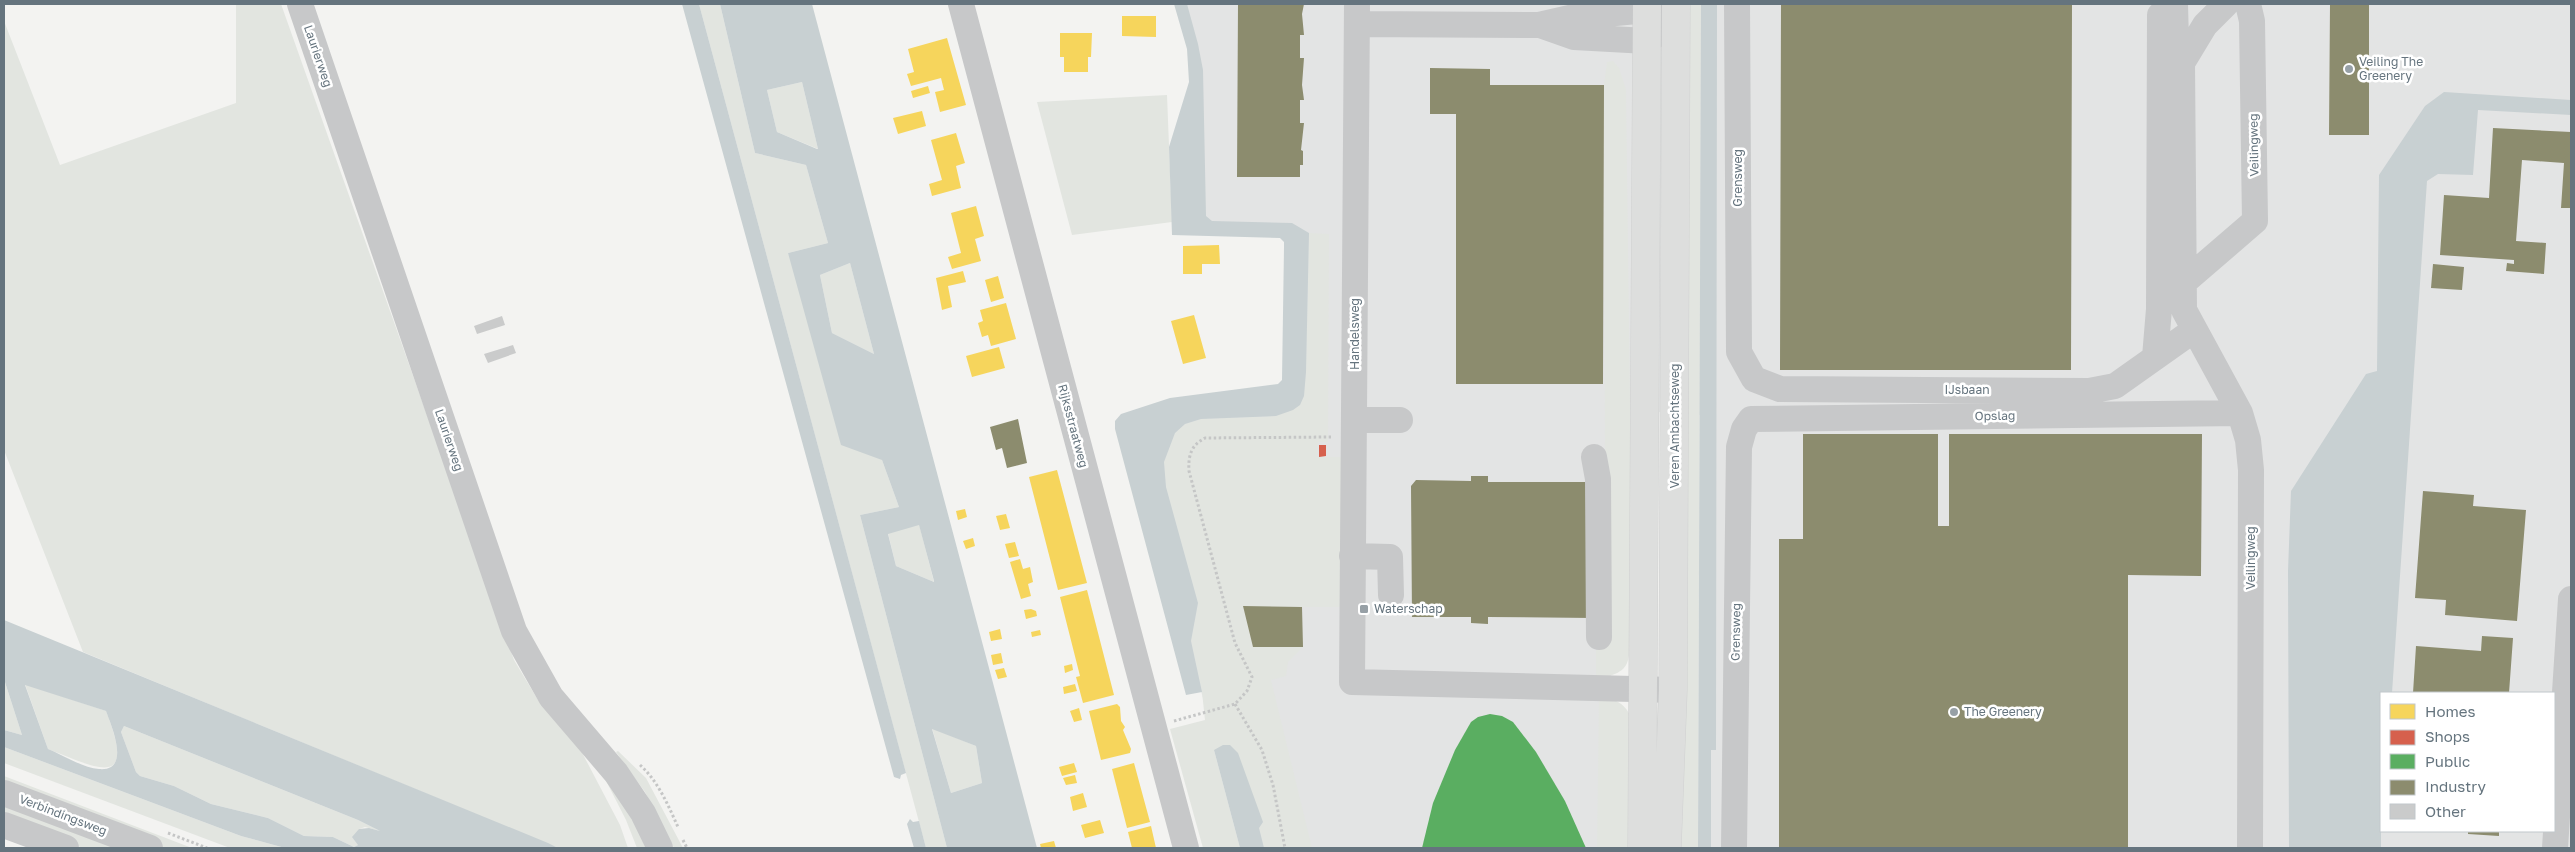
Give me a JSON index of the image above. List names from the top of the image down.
{
  "streets": {
    "main road": ["Veren Ambachtseweg"],
    "street": [
      "Laurierweg",
      "Veilingweg",
      "Grensweg",
      "Handelsweg",
      "IJsbaan",
      "Opslag",
      "Rijksstraatweg",
      "Verbindingsweg"
    ]
  },
  "crossings": [
    ["Veilingweg", "IJsbaan"],
    ["Veilingweg", "Opslag"],
    ["Grensweg", "IJsbaan"],
    ["Grensweg", "Opslag"],
    ["Handelsweg", "Veren Ambachtseweg"]
  ],
  "places": {
    "other": ["Veiling The Greenery", "The Greenery"],
    "transit": ["Waterschap"]
  },
  "legend": [
    "Homes",
    "Shops",
    "Public",
    "Industry",
    "Other"
  ]
}
